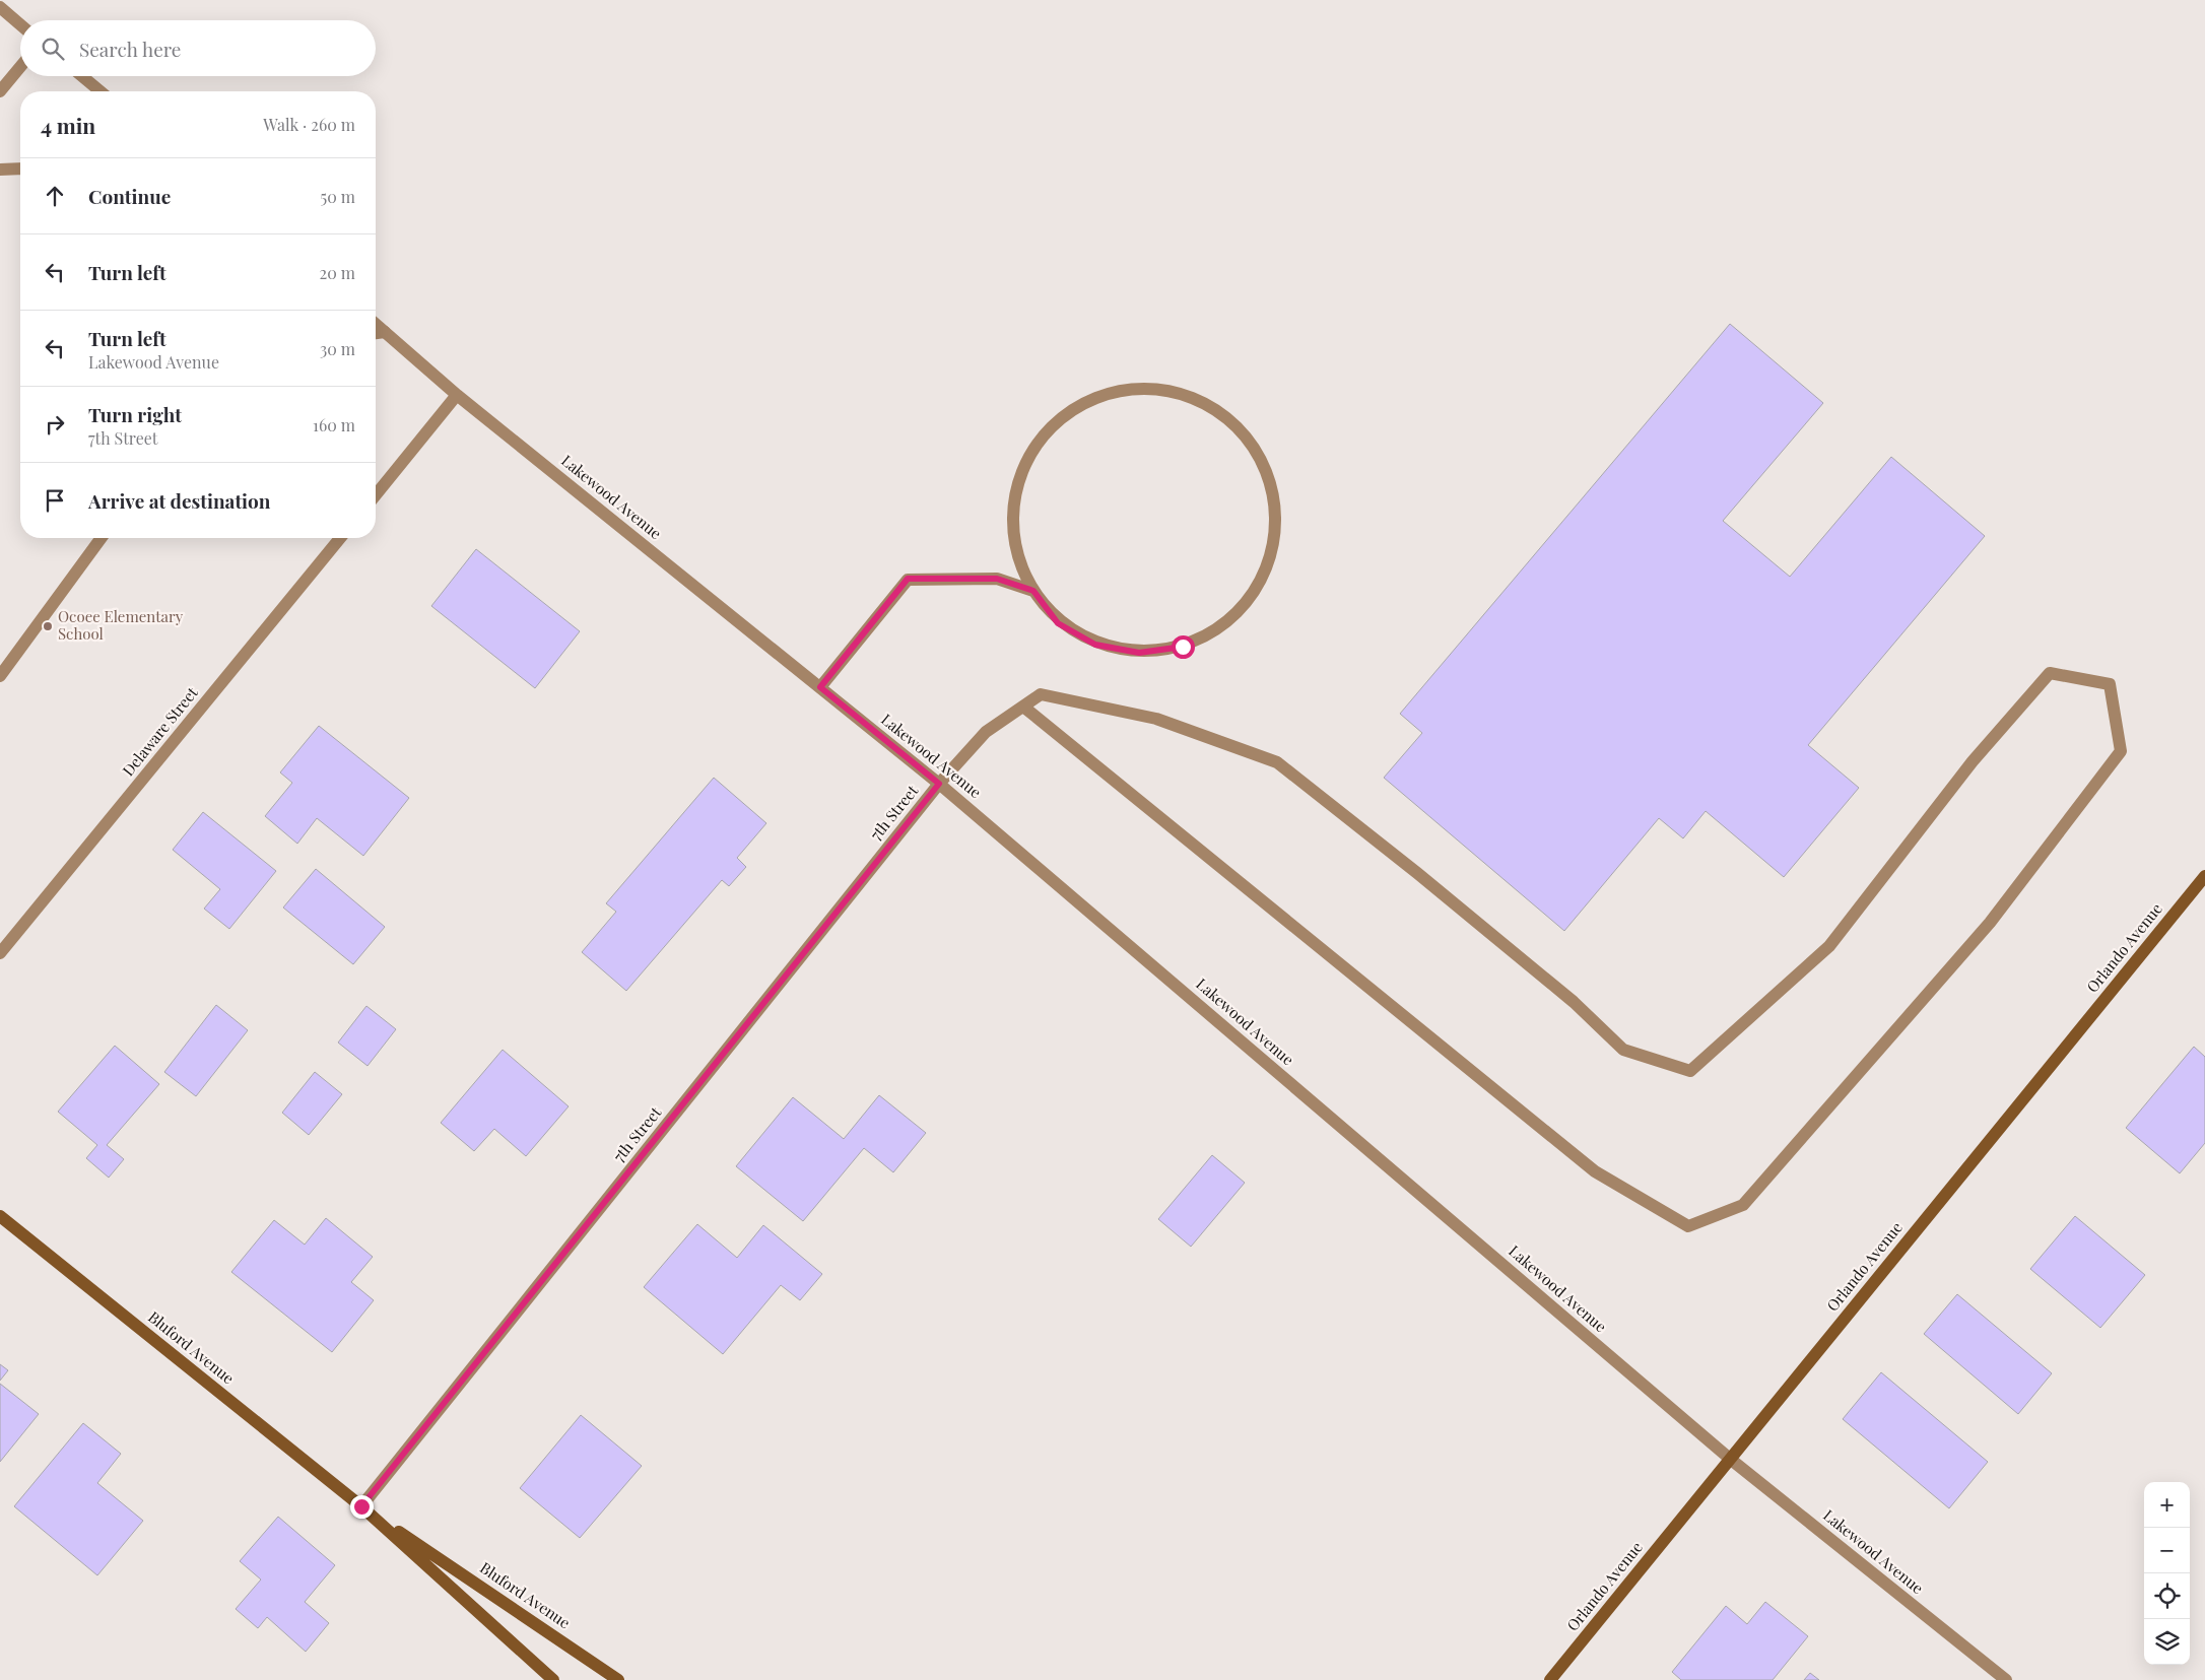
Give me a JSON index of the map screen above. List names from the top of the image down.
{
  "streets": {
    "street": [
      "Lakewood Avenue",
      "Delaware Street",
      "7th Street",
      "Orlando Avenue",
      "Bluford Avenue"
    ]
  },
  "crossings": [
    ["Lakewood Avenue", "7th Street"],
    ["Lakewood Avenue", "Orlando Avenue"],
    ["7th Street", "Bluford Avenue"]
  ],
  "places": ["Ocoee Elementary School"],
  "page": {
    "search": "Search here",
    "heading": ["4 min", "Walk · 260 m"],
    "list": [
      ["Continue", "50 m"],
      ["Turn left", "20 m"],
      ["Turn left", "Lakewood Avenue", "30 m"],
      ["Turn right", "7th Street", "160 m"],
      "Arrive at destination"
    ],
    "map_buttons": ["+", "−"]
  }
}
